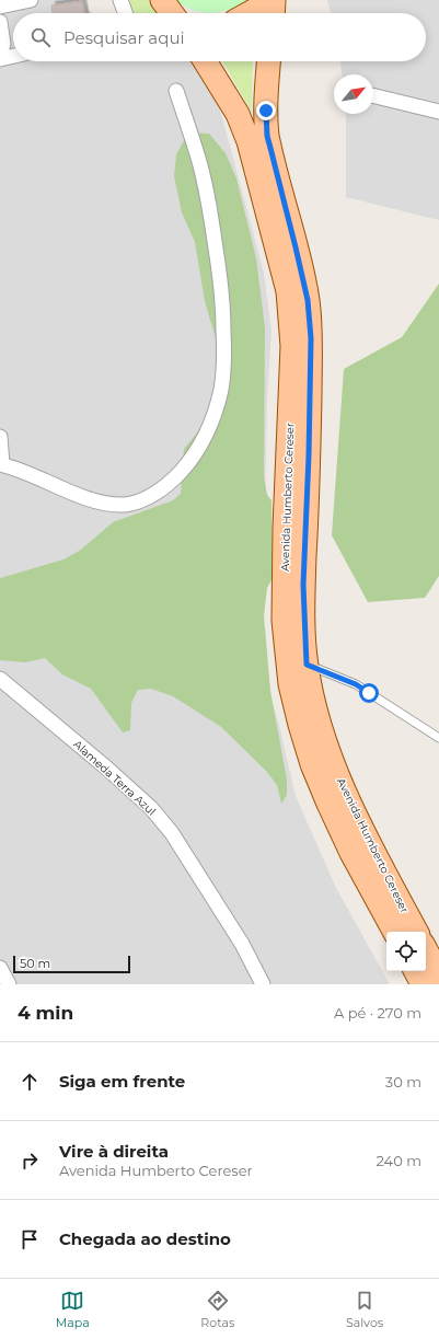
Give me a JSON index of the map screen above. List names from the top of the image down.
{
  "streets": {
    "main road": ["Avenida Humberto Cereser"],
    "street": ["Alameda Terra Azul"]
  },
  "scale_bar": "50 m",
  "north": "top right",
  "page": {
    "search": "Pesquisar aqui",
    "scale": "50 m",
    "heading": ["4 min", "A pé · 270 m"],
    "list": [
      ["Siga em frente", "30 m"],
      ["Vire à direita", "Avenida Humberto Cereser", "240 m"],
      "Chegada ao destino"
    ],
    "nav": ["Mapa", "Rotas", "Salvos"]
  }
}
